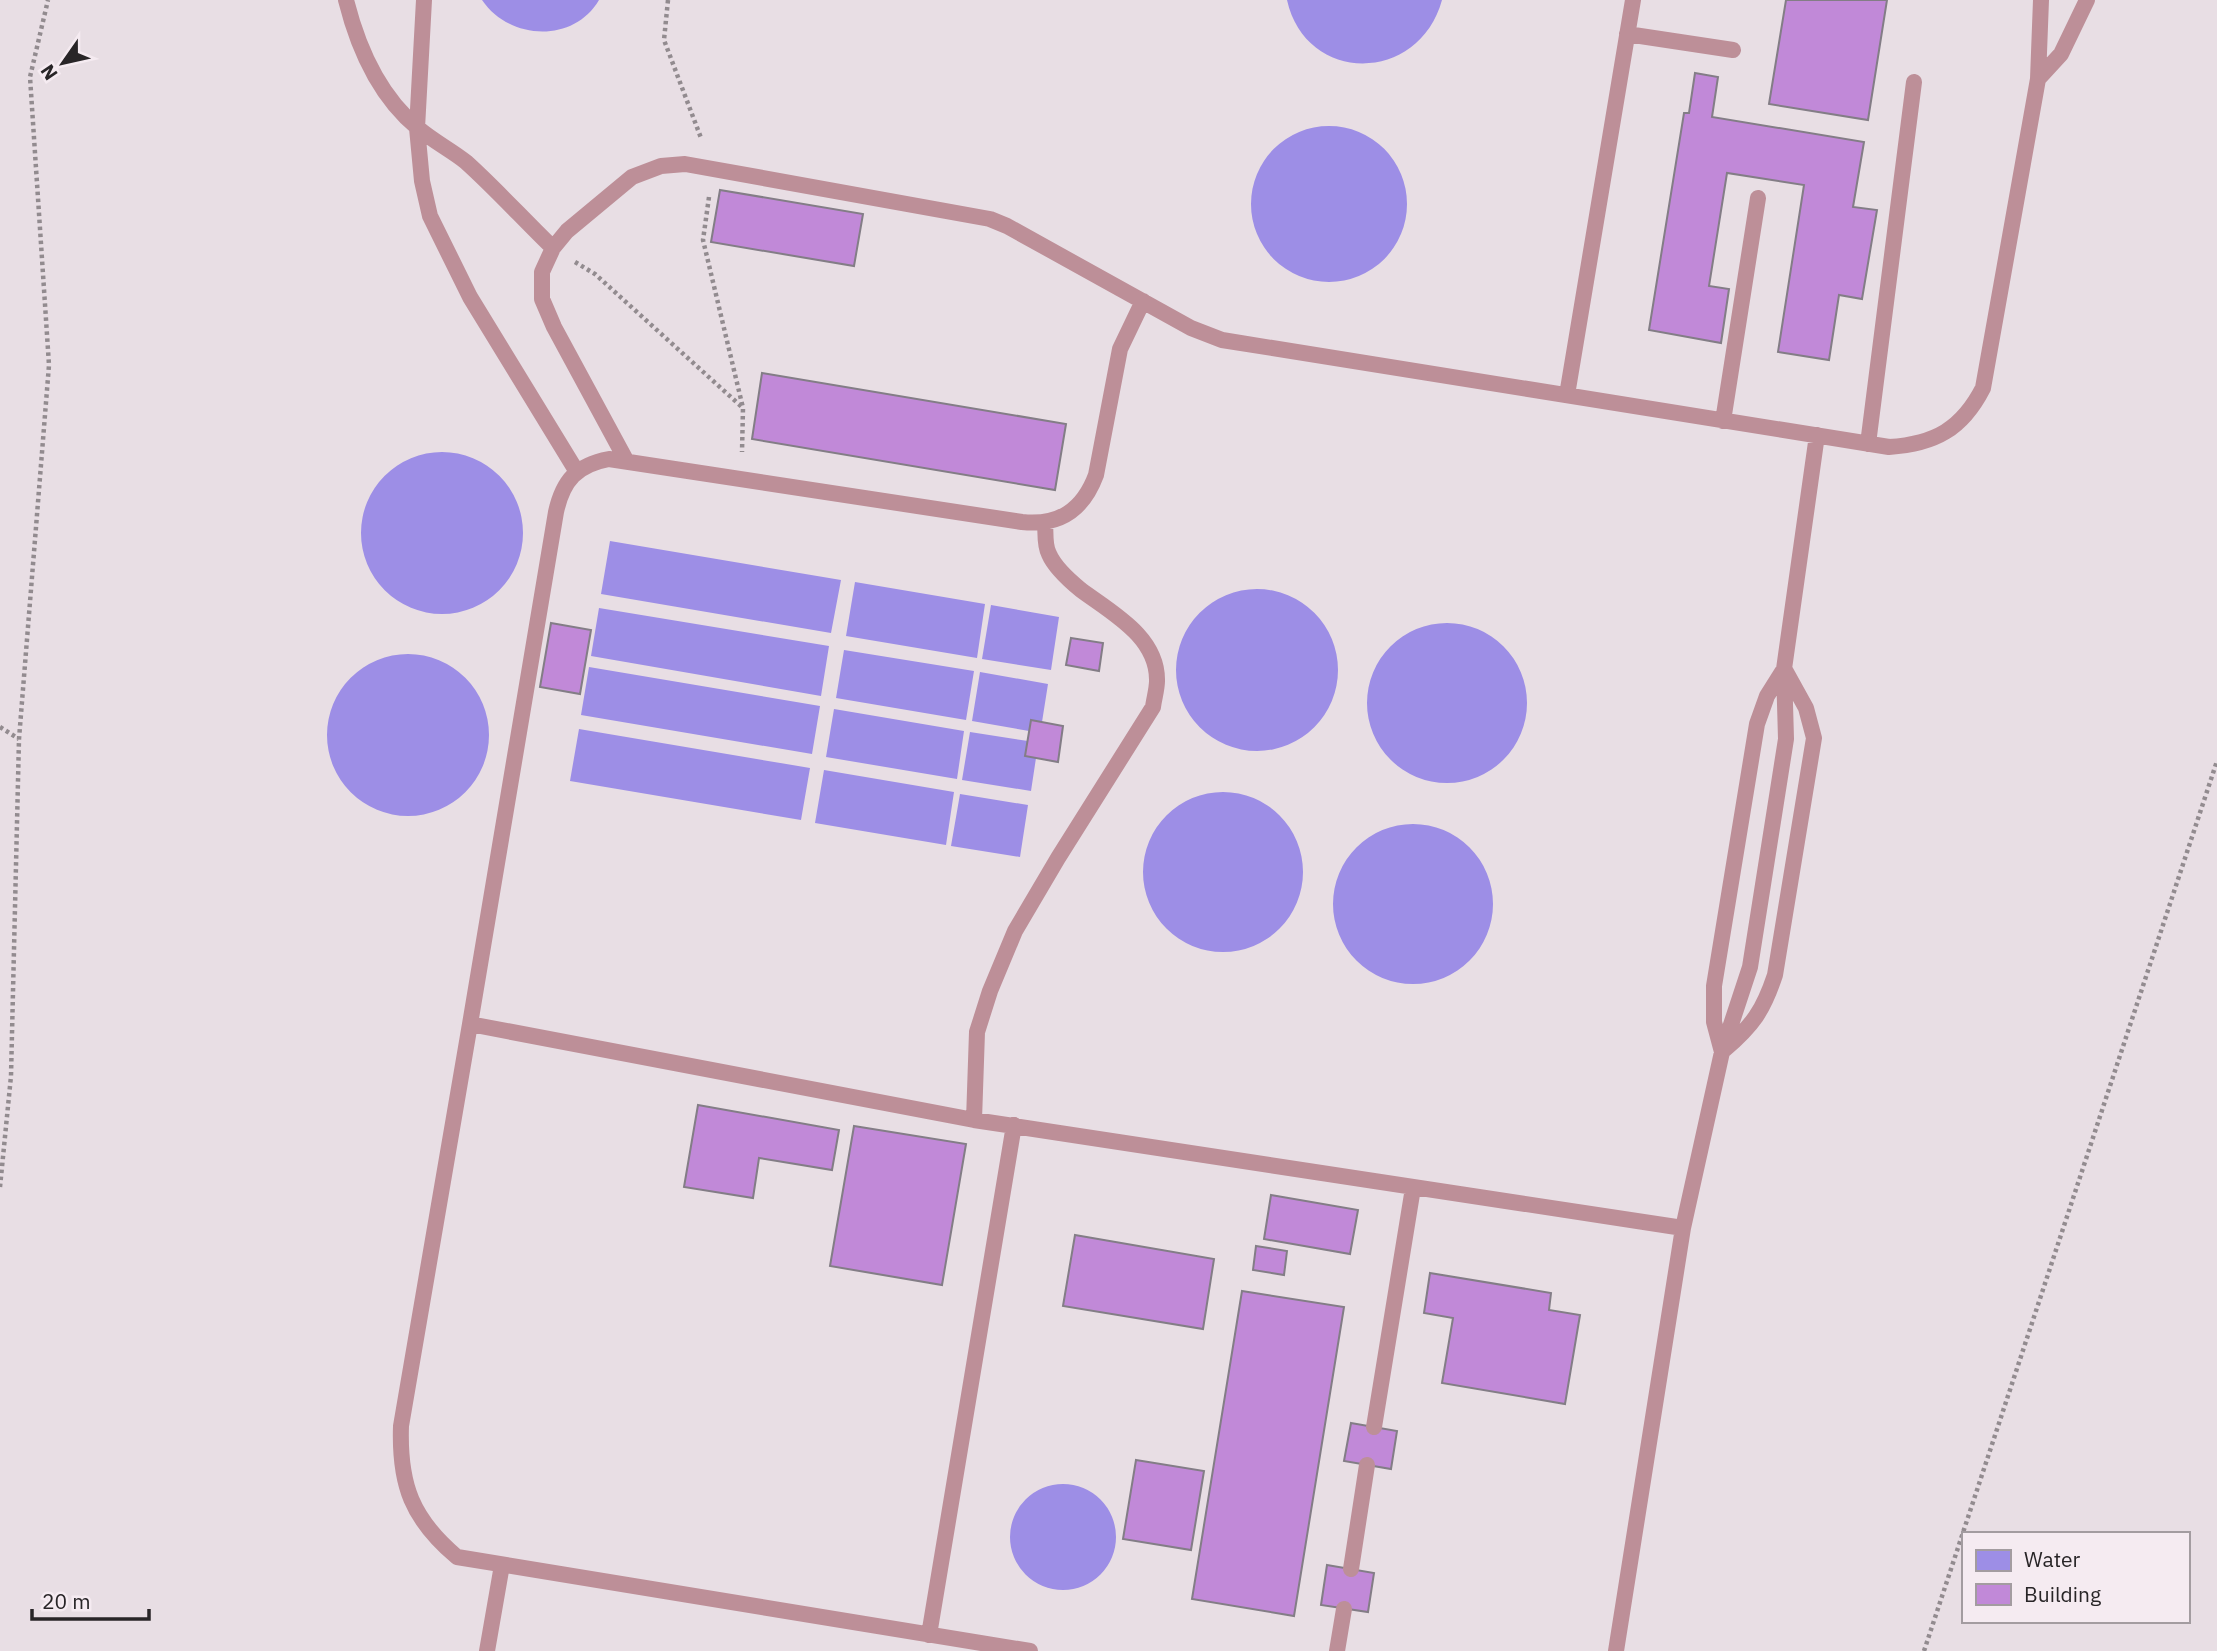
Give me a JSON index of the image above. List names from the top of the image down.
{
  "legend": ["Water", "Building"],
  "scale_bar": "20 m",
  "north": "bottom left"
}
